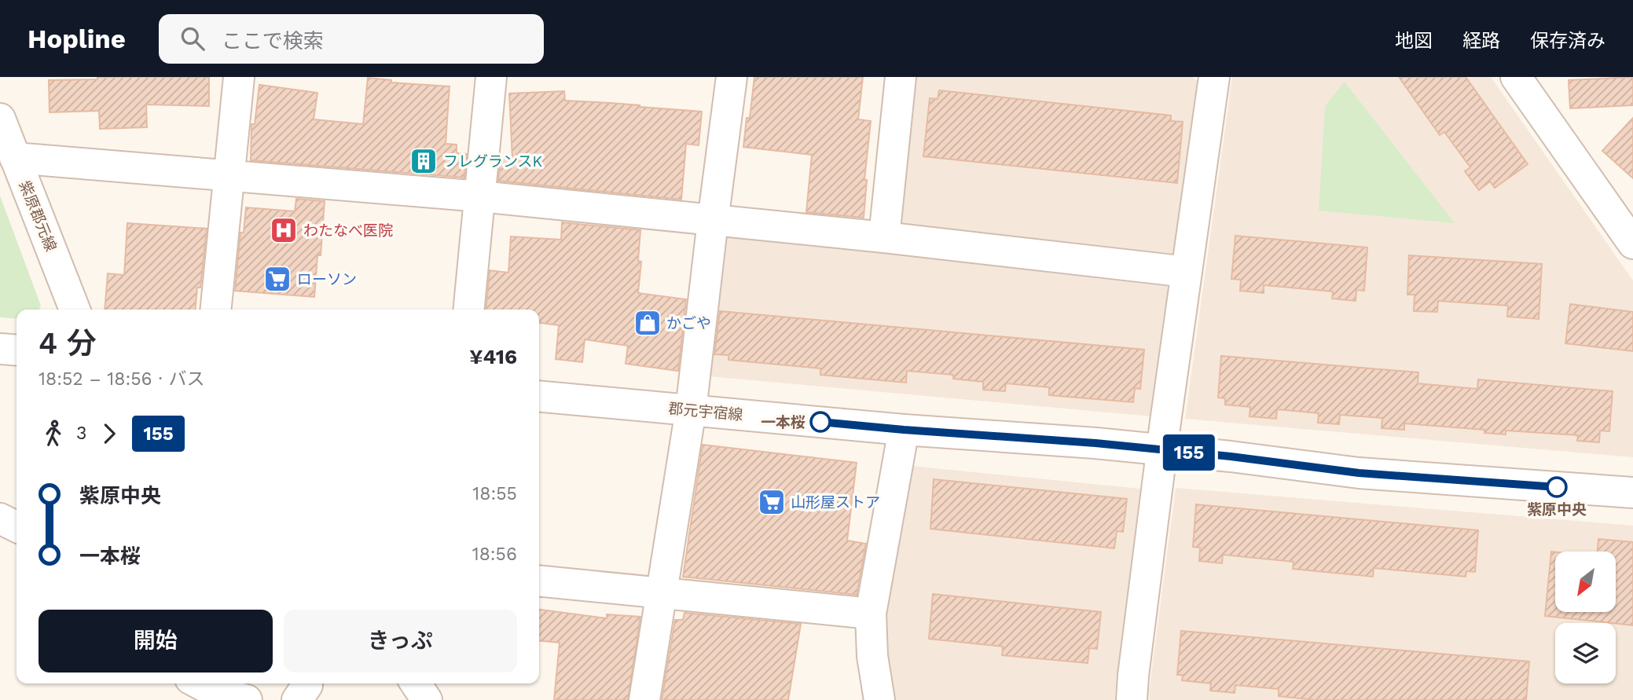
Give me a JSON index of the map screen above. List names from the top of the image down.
{
  "streets": {
    "street": ["紫原郡元線", "郡元宇宿線"]
  },
  "places": {
    "building": ["フレグランスK"],
    "hospital": ["わたなべ医院"],
    "supermarket": ["ローソン", "山形屋ストア"],
    "shop": ["かごや"],
    "other": ["一本桜", "紫原中央"]
  },
  "lines": ["bus line 155"],
  "north": "bottom left",
  "page": {
    "header": "Hopline",
    "search": "ここで検索",
    "nav": ["地図", "経路", "保存済み"],
    "on_map": "155",
    "heading": ["4 分", "18:52 – 18:56 · バス", "¥416"],
    "legs": ["3", "155"],
    "list": [
      {
        "name": "紫原中央",
        "value": "18:55"
      },
      {
        "name": "一本桜",
        "value": "18:56"
      }
    ],
    "buttons": ["開始", "きっぷ"]
  }
}
